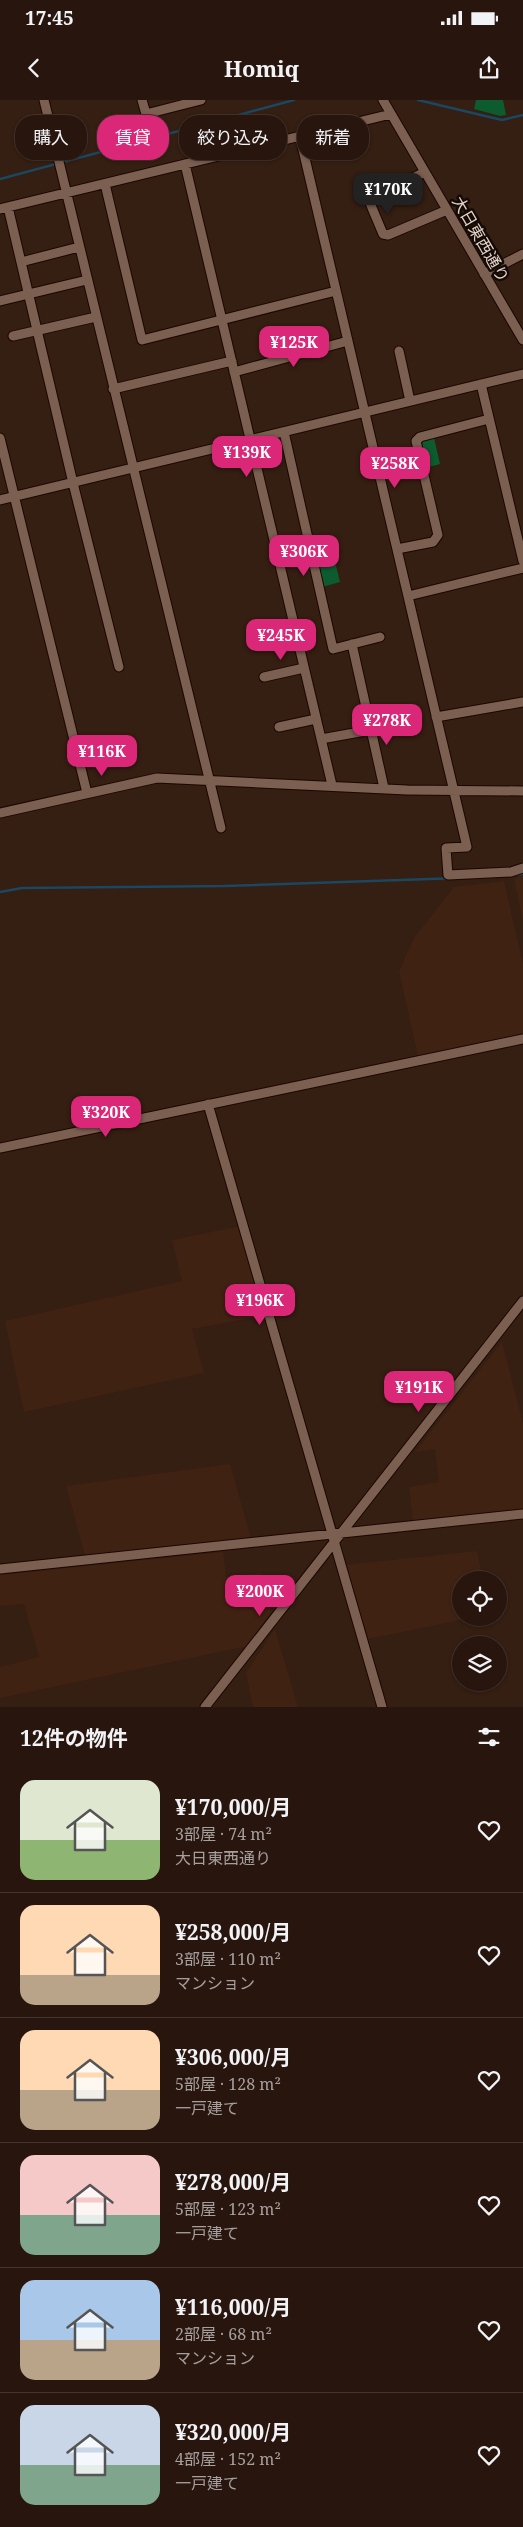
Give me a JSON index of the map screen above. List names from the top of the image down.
{
  "streets": {
    "street": ["大日東西通り"]
  },
  "page": {
    "status": "17:45",
    "header": "Homiq",
    "chip": [
      "購入",
      "賃貸",
      "絞り込み",
      "新着"
    ],
    "price": [
      "¥170K",
      "¥125K",
      "¥139K",
      "¥258K",
      "¥306K",
      "¥245K",
      "¥278K",
      "¥116K",
      "¥320K",
      "¥196K",
      "¥191K",
      "¥200K"
    ],
    "heading": "12件の物件",
    "list": [
      {
        "name": "¥170,000/月",
        "note": "3部屋 · 74 m² · 大日東西通り"
      },
      {
        "name": "¥258,000/月",
        "note": "3部屋 · 110 m² · マンション"
      },
      {
        "name": "¥306,000/月",
        "note": "5部屋 · 128 m² · 一戸建て"
      },
      {
        "name": "¥278,000/月",
        "note": "5部屋 · 123 m² · 一戸建て"
      },
      {
        "name": "¥116,000/月",
        "note": "2部屋 · 68 m² · マンション"
      },
      {
        "name": "¥320,000/月",
        "note": "4部屋 · 152 m² · 一戸建て"
      }
    ]
  }
}
